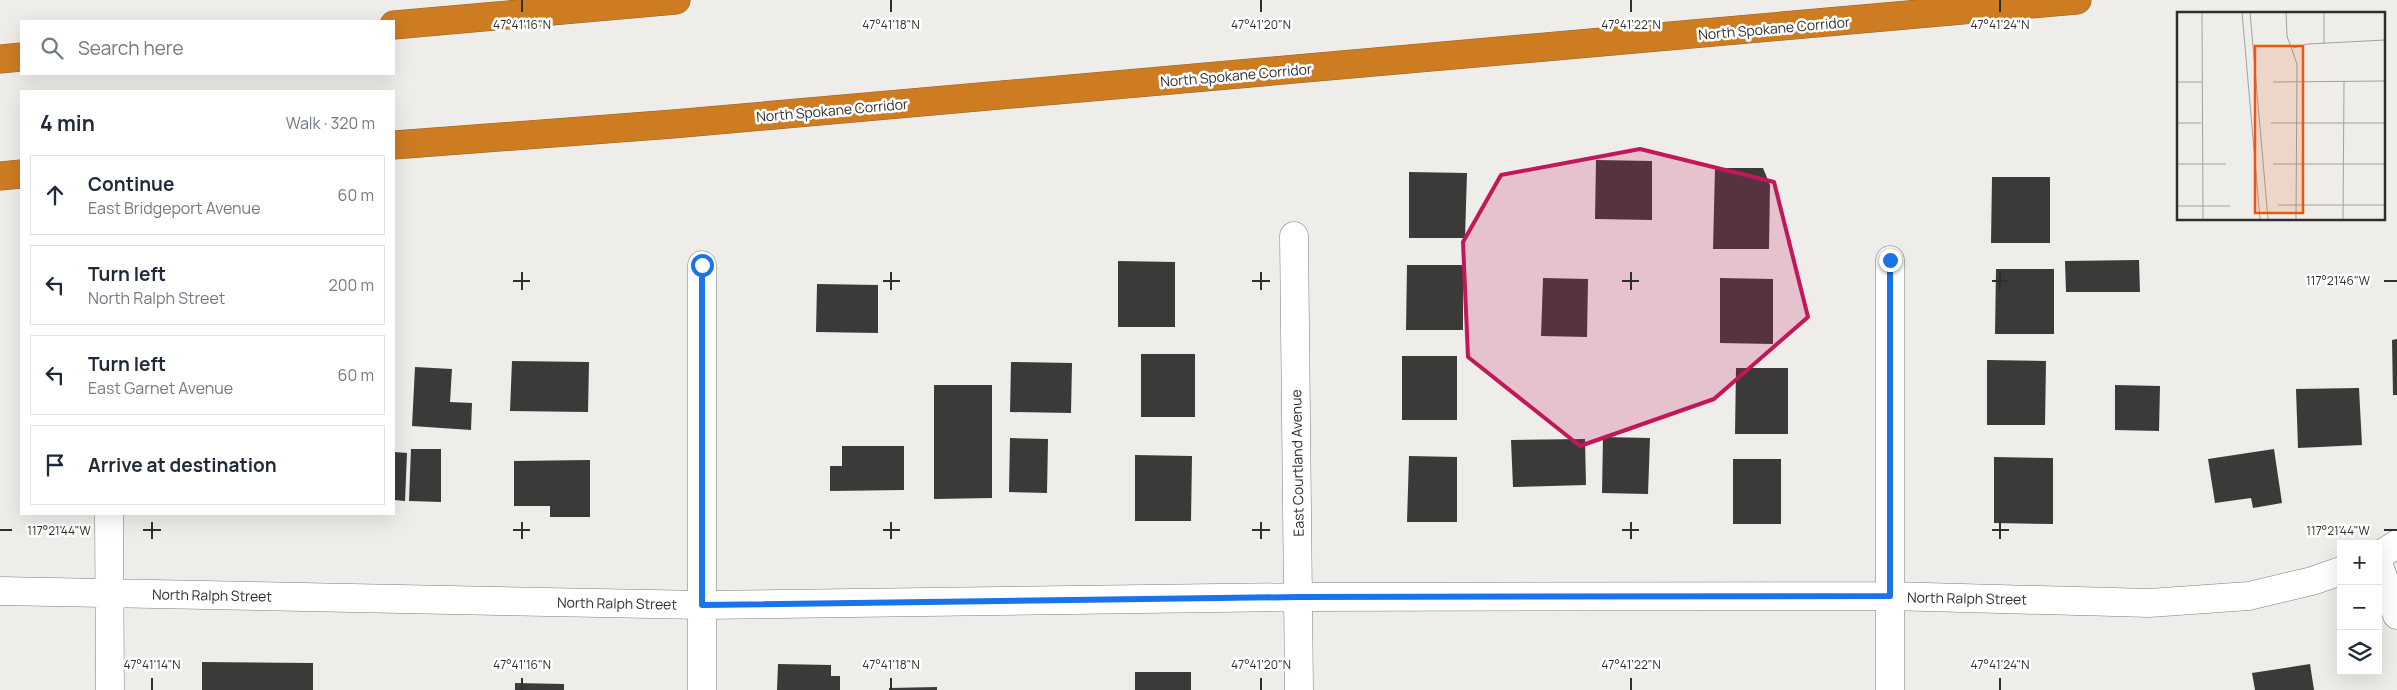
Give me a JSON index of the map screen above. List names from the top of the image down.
{
  "streets": {
    "highway": ["North Spokane Corridor"],
    "street": ["East Courtland Avenue", "North Ralph Street"]
  },
  "crossings": [
    ["East Courtland Avenue", "North Ralph Street"]
  ],
  "page": {
    "search": "Search here",
    "heading": ["4 min", "Walk · 320 m"],
    "list": [
      ["Continue", "East Bridgeport Avenue", "60 m"],
      ["Turn left", "North Ralph Street", "200 m"],
      ["Turn left", "East Garnet Avenue", "60 m"],
      "Arrive at destination"
    ],
    "map_buttons": ["+", "−"]
  },
  "coordinates": [
    "47°41'16\"N",
    "47°41'18\"N",
    "47°41'20\"N",
    "47°41'22\"N",
    "47°41'24\"N",
    "117°21'46\"W",
    "117°21'44\"W",
    "47°41'14\"N"
  ]
}
